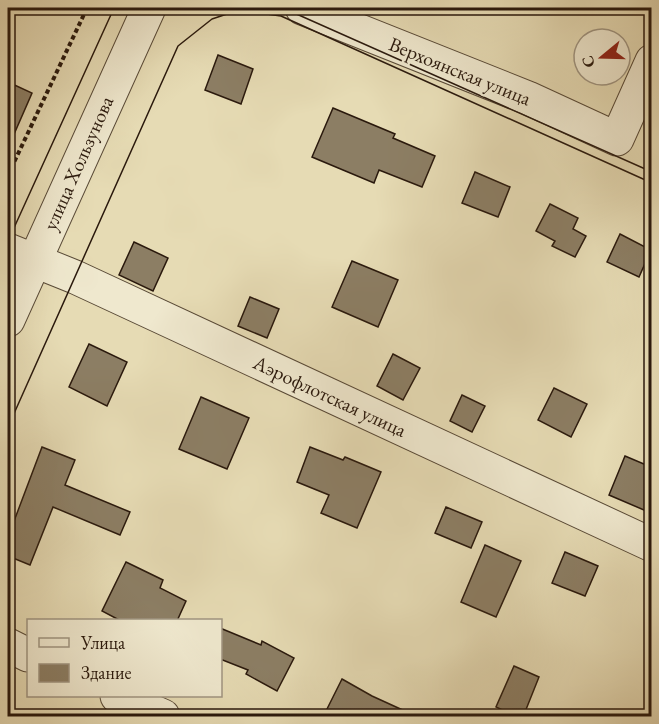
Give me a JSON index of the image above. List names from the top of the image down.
{
  "streets": {
    "street": ["Верхоянская улица", "улица Хользунова", "Аэрофлотская улица"]
  },
  "crossings": [
    ["улица Хользунова", "Аэрофлотская улица"]
  ],
  "legend": ["Улица", "Здание"],
  "north": "left"
}
